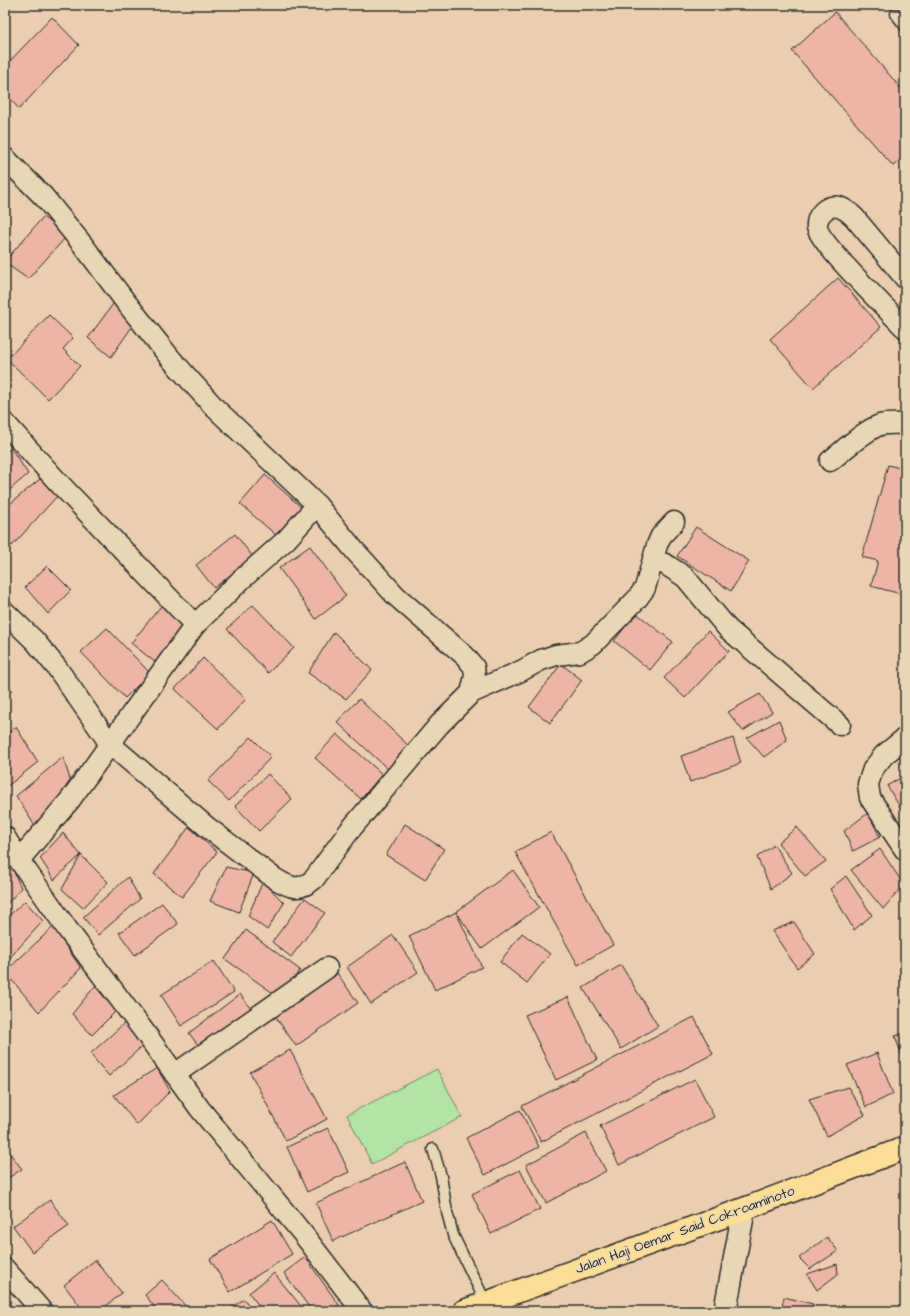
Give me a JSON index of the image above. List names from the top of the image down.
{
  "streets": {
    "highway": ["Jalan Haji Oemar Said Cokroaminoto"]
  }
}
